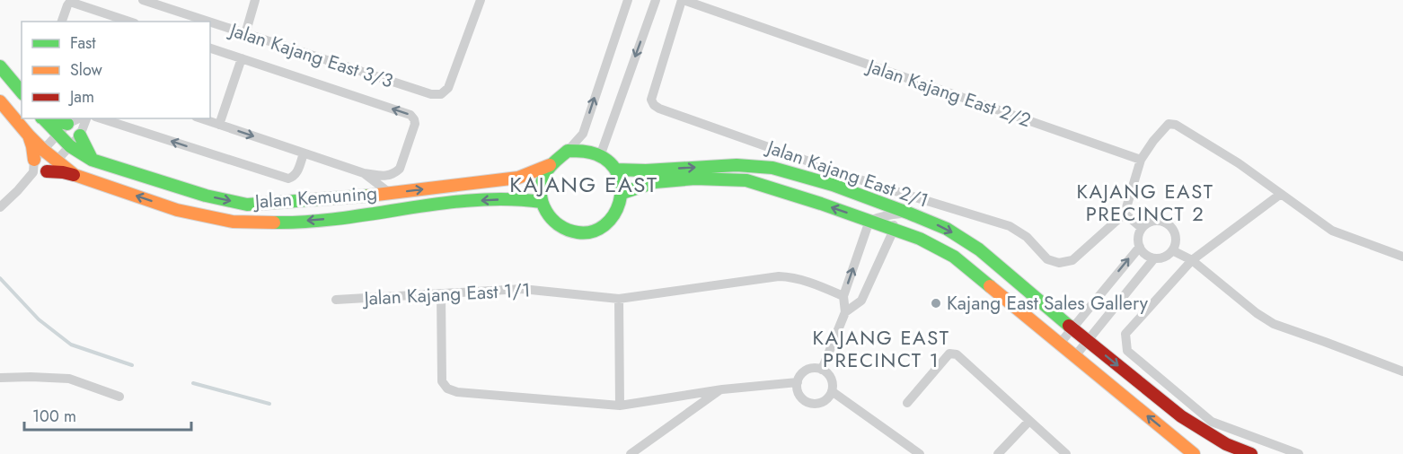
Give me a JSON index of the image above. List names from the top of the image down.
{
  "streets": {
    "street": [
      "Jalan Kajang East 3/3",
      "Jalan Kajang East 2/2",
      "Jalan Kajang East 2/1",
      "Jalan Kemuning",
      "Jalan Kajang East 1/1"
    ]
  },
  "crossings": [
    ["Jalan Kajang East 2/2", "Jalan Kajang East 2/1"]
  ],
  "districts": ["KAJANG EAST", "KAJANG EAST PRECINCT 2", "KAJANG EAST PRECINCT 1"],
  "places": ["Kajang East Sales Gallery"],
  "legend": ["Fast", "Slow", "Jam"],
  "scale_bar": "100 m"
}
